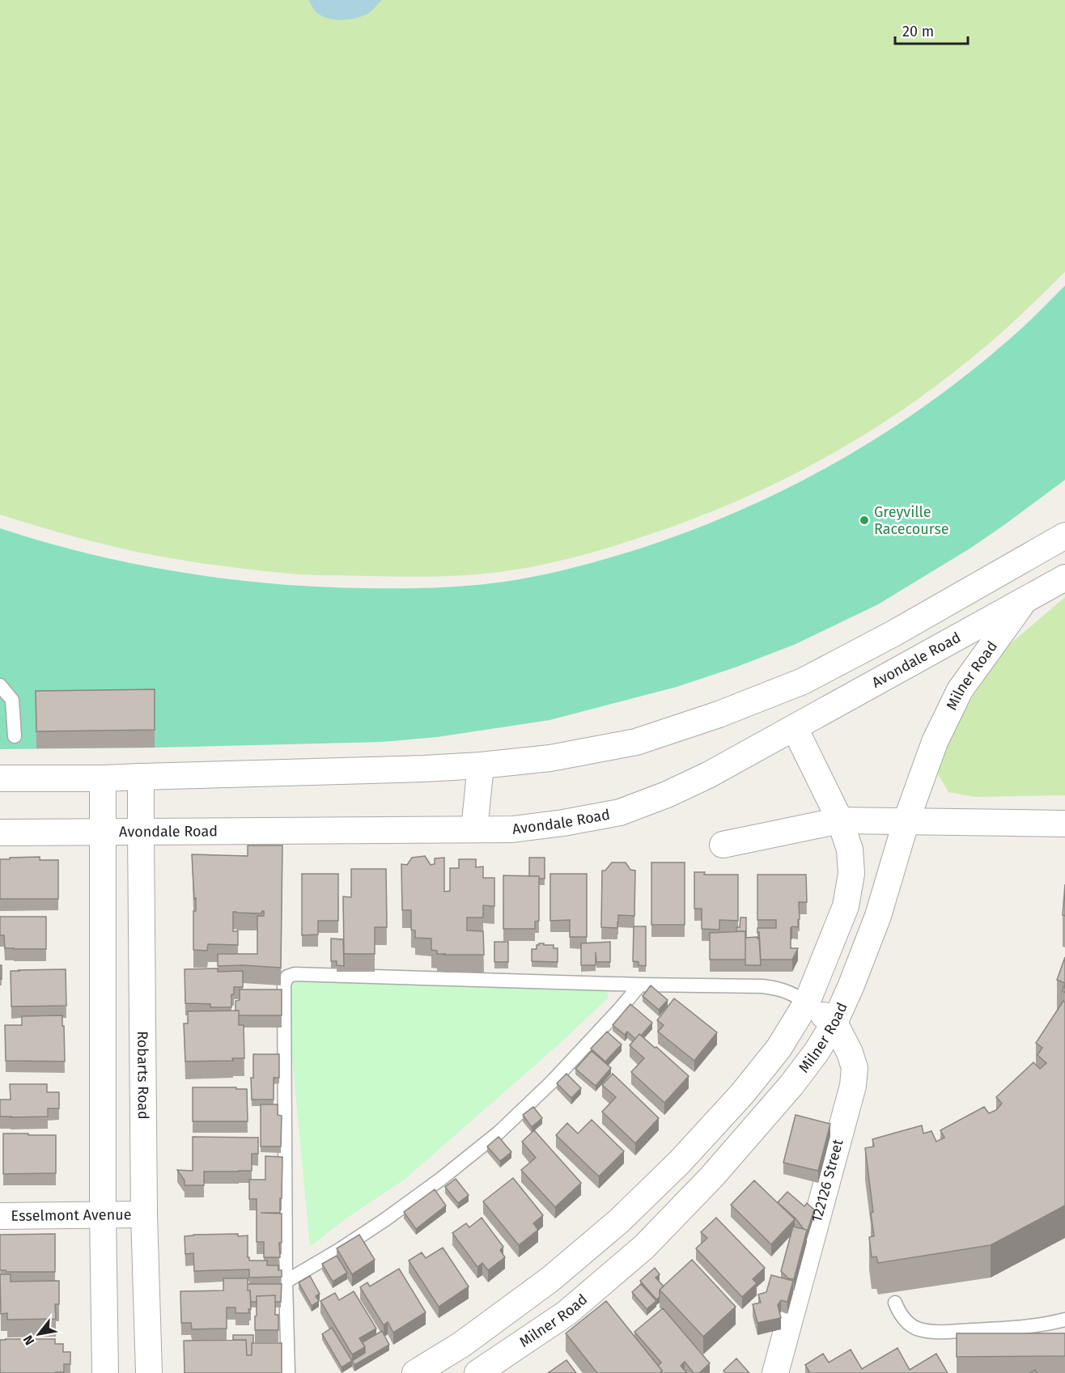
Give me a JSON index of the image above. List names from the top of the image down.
{
  "streets": {
    "street": [
      "Avondale Road",
      "Milner Road",
      "Robarts Road",
      "122126 Street",
      "Esselmont Avenue"
    ]
  },
  "crossings": [
    ["Avondale Road", "Milner Road"],
    ["Avondale Road", "Robarts Road"],
    ["Milner Road", "122126 Street"],
    ["Robarts Road", "Esselmont Avenue"]
  ],
  "places": ["Greyville Racecourse"],
  "scale_bar": "20 m",
  "north": "bottom left"
}
